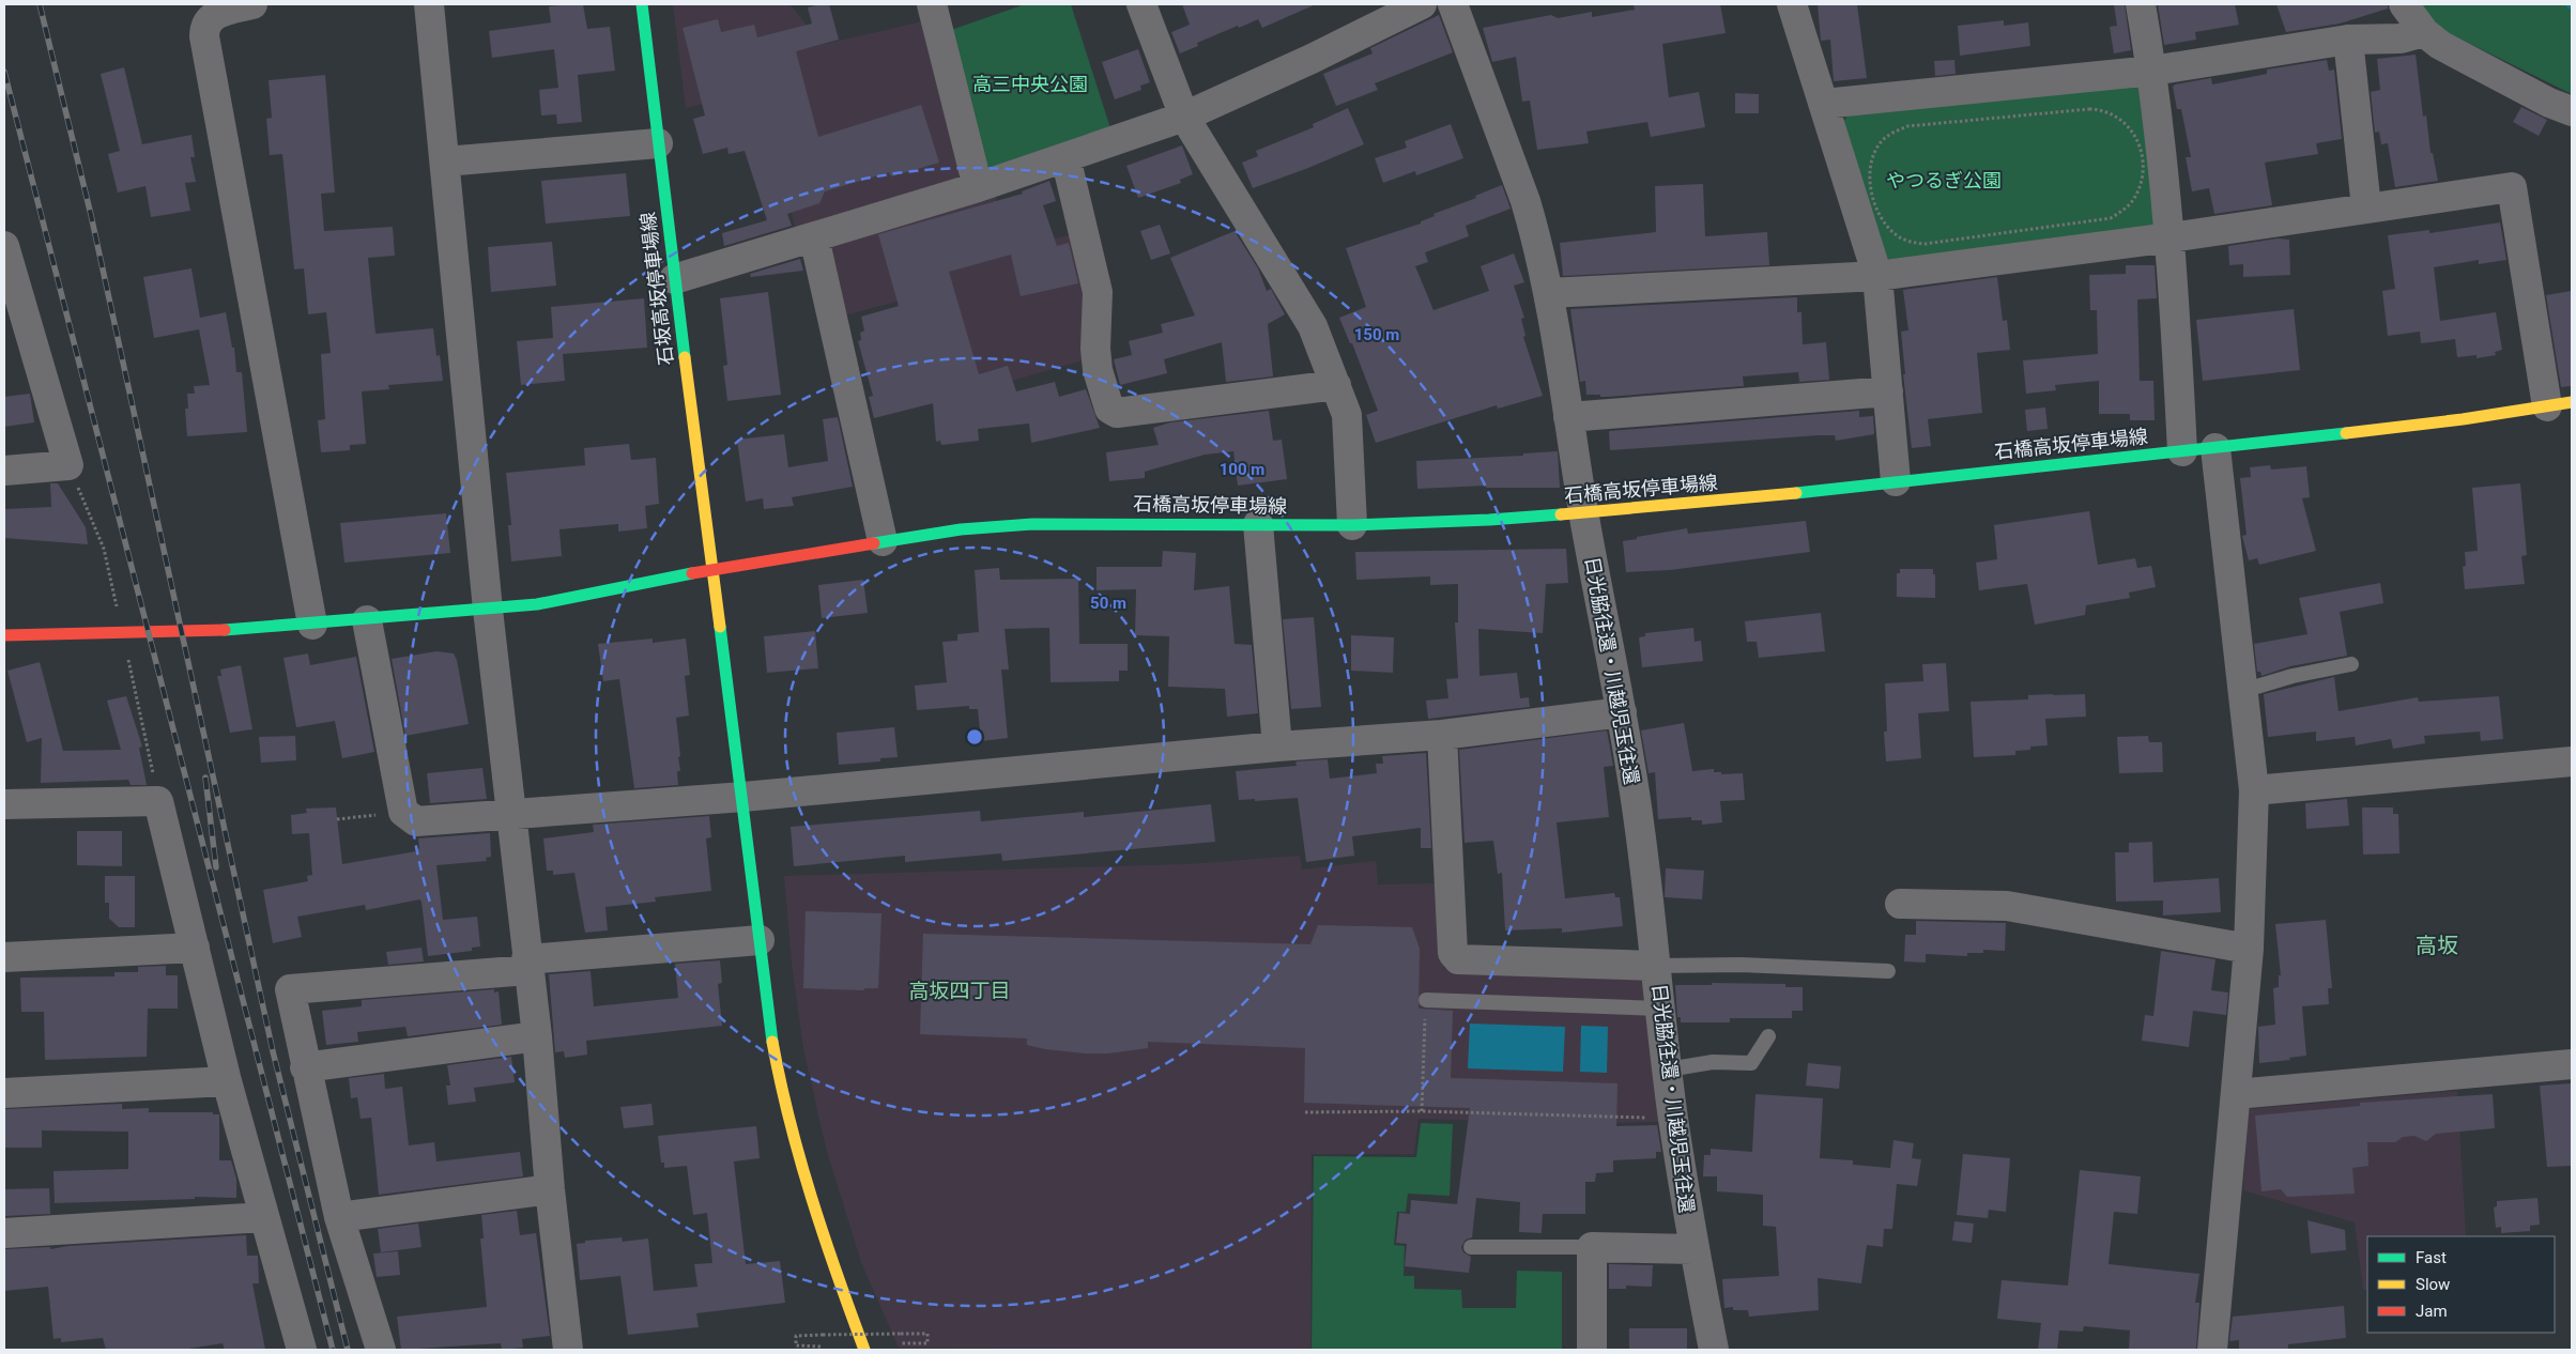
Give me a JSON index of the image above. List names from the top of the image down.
{
  "streets": {
    "main road": ["石坂高坂停車場線", "石橋高坂停車場線"],
    "street": ["日光脇往還・川越児玉往還"]
  },
  "crossings": [
    ["石坂高坂停車場線", "石橋高坂停車場線"],
    ["石橋高坂停車場線", "日光脇往還・川越児玉往還"]
  ],
  "districts": ["高坂", "高坂四丁目"],
  "parks": ["高三中央公園", "やつるぎ公園"],
  "legend": ["Fast", "Slow", "Jam"],
  "rings": ["150 m", "100 m", "50 m"]
}
